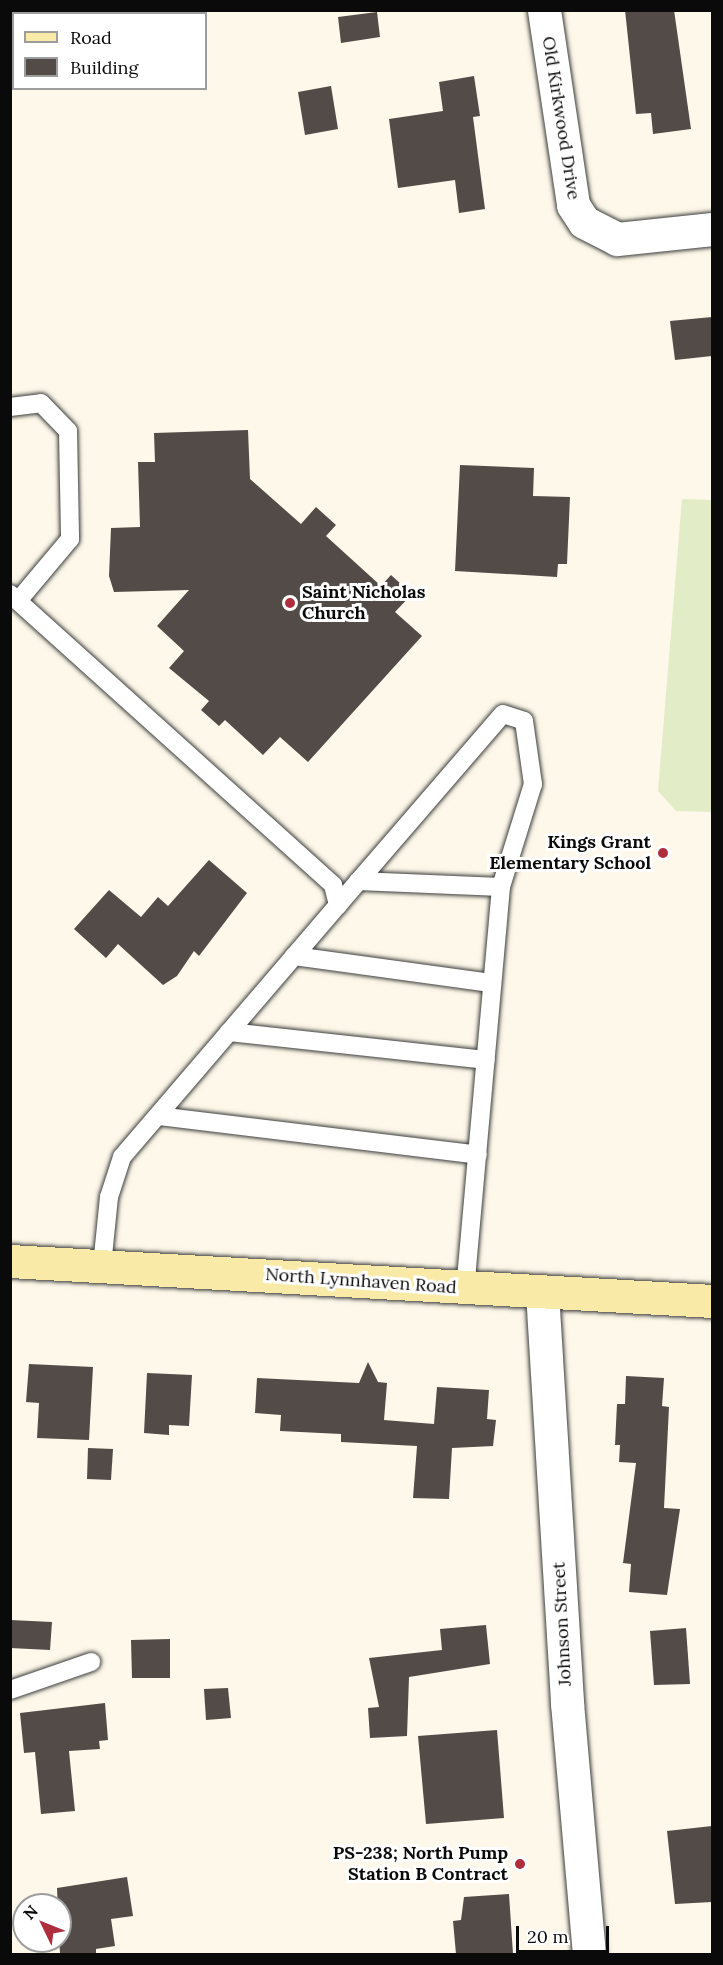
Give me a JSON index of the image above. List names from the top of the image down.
{
  "streets": {
    "street": ["Old Kirkwood Drive", "North Lynnhaven Road", "Johnson Street"]
  },
  "crossings": [
    ["North Lynnhaven Road", "Johnson Street"]
  ],
  "places": ["Saint Nicholas Church", "Kings Grant Elementary School", "PS-238; North Pump Station B Contract"],
  "legend": ["Road", "Building"],
  "scale_bar": "20 m",
  "north": "top left"
}
